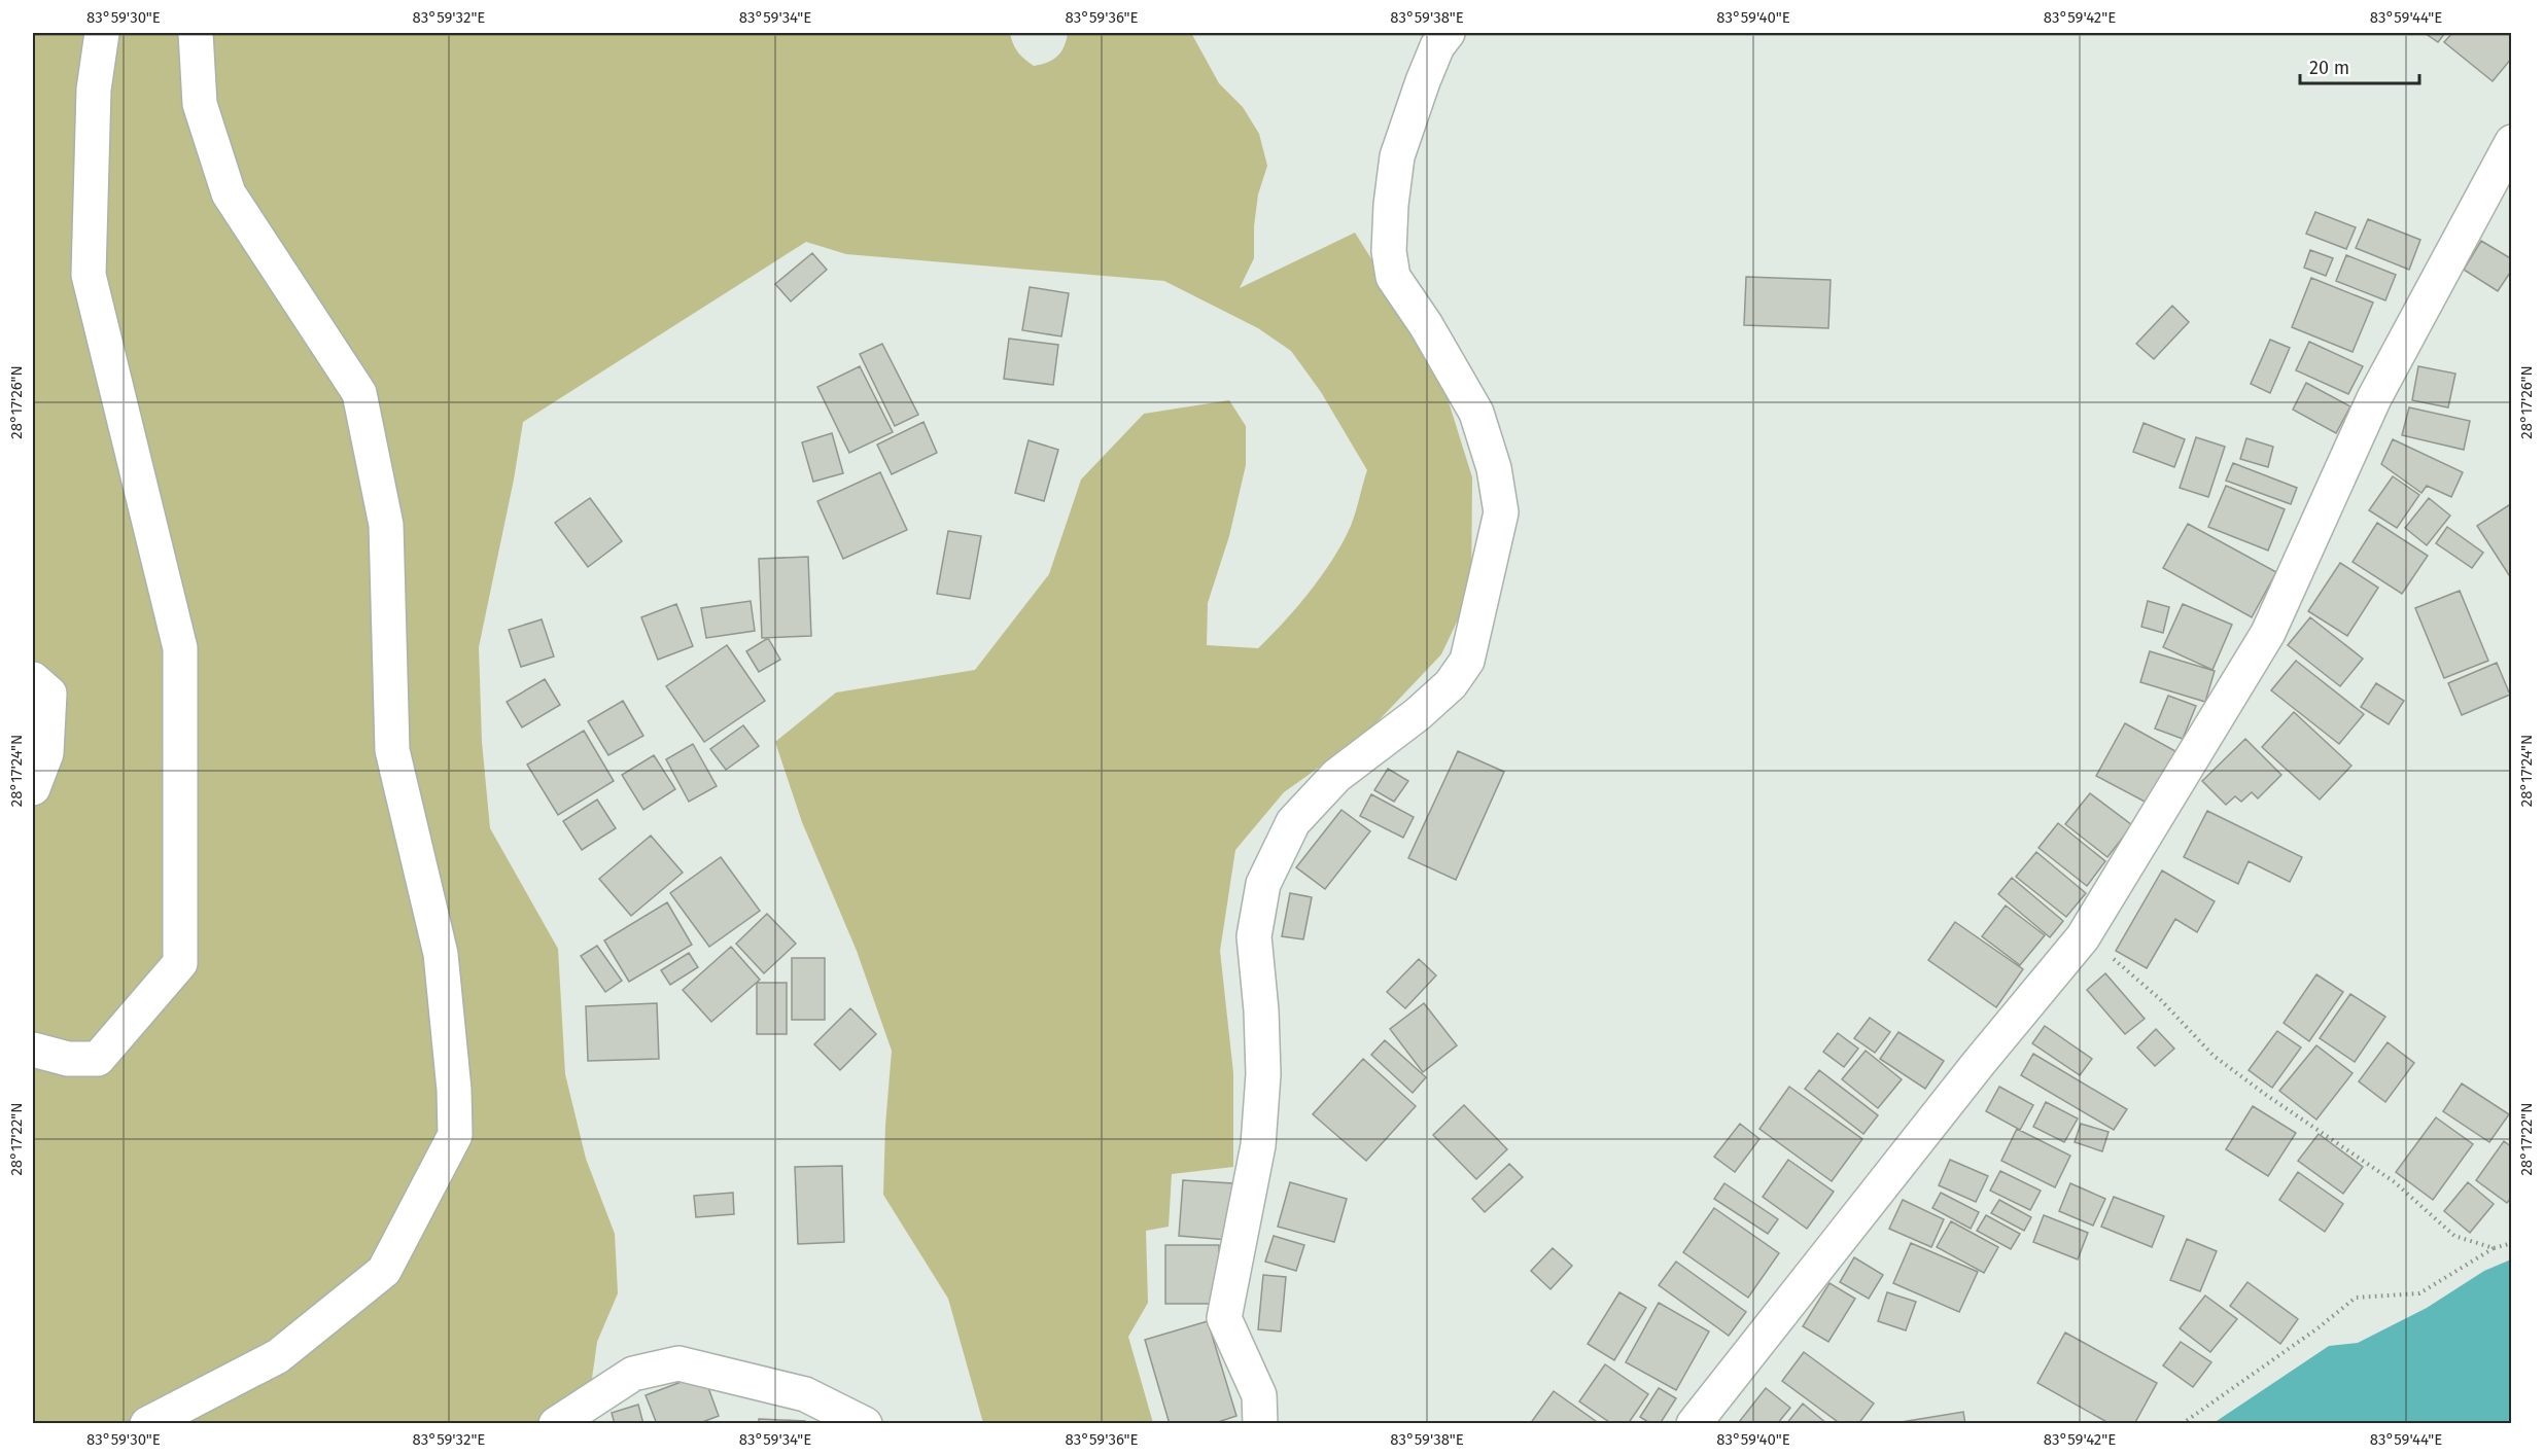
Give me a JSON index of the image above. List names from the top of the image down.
{
  "scale_bar": "20 m",
  "coordinates": [
    "83°59'30\"E",
    "83°59'32\"E",
    "83°59'34\"E",
    "83°59'36\"E",
    "83°59'38\"E",
    "83°59'40\"E",
    "83°59'42\"E",
    "83°59'44\"E",
    "28°17'26\"N",
    "28°17'24\"N",
    "28°17'22\"N"
  ]
}
